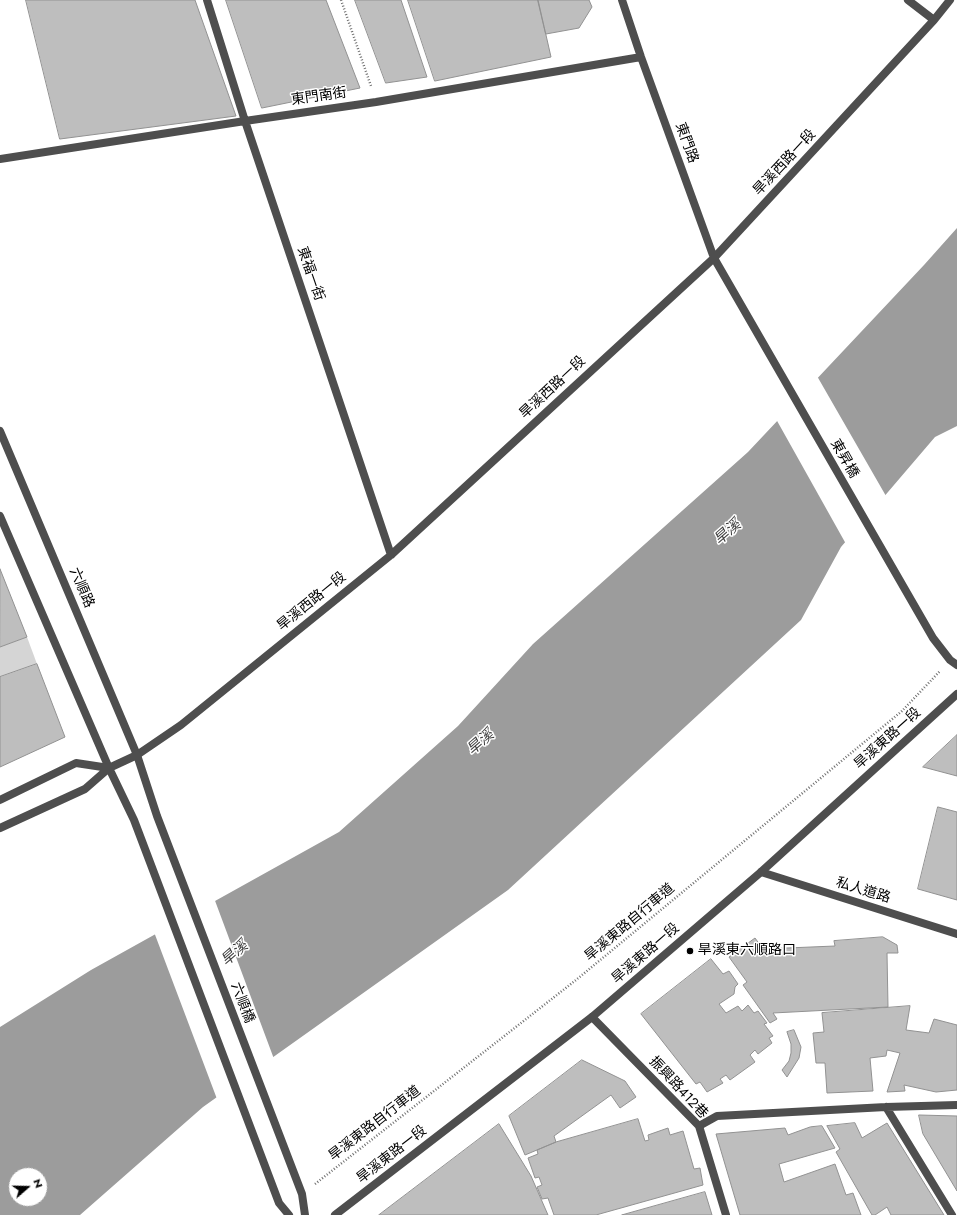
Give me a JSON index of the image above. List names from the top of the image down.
{
  "streets": {
    "street": [
      "東門南街",
      "東門路",
      "旱溪西路一段",
      "東福一街",
      "東昇橋",
      "六順路",
      "旱溪東路一段",
      "私人道路",
      "六順橋",
      "振興路412巷"
    ],
    "path": ["旱溪東路自行車道"]
  },
  "crossings": [
    ["東門南街", "東門路"],
    ["東門南街", "東福一街"],
    ["東門路", "旱溪西路一段"],
    ["東門路", "東昇橋"],
    ["旱溪西路一段", "東福一街"],
    ["旱溪西路一段", "六順路"],
    ["旱溪西路一段", "六順橋"],
    ["東昇橋", "旱溪東路自行車道"],
    ["六順路", "六順橋"],
    ["旱溪東路一段", "私人道路"],
    ["旱溪東路一段", "振興路412巷"],
    ["旱溪東路自行車道", "六順橋"]
  ],
  "water": ["旱溪"],
  "places": ["旱溪東六順路口"],
  "north": "right"
}
